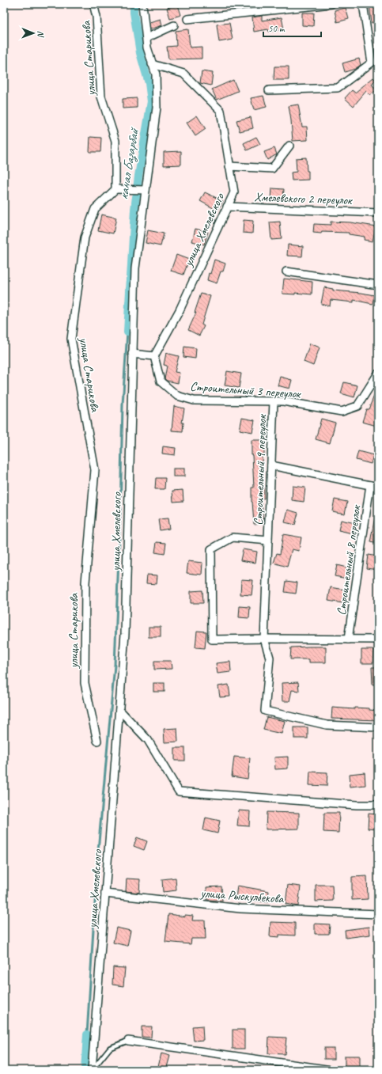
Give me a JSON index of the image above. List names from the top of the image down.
{
  "streets": {
    "street": [
      "улица Старикова",
      "Хмелевского 2 переулок",
      "улица Хмелевского",
      "Строительный 3 переулок",
      "Строительный 9 переулок",
      "Строительный 8 переулок",
      "улица Рыскулбекова"
    ]
  },
  "crossings": [
    ["Хмелевского 2 переулок", "улица Хмелевского"],
    ["улица Хмелевского", "Строительный 3 переулок"],
    ["улица Хмелевского", "улица Рыскулбекова"],
    ["Строительный 3 переулок", "Строительный 9 переулок"]
  ],
  "water": ["канал Базарбай"],
  "scale_bar": "50 m",
  "north": "right"
}
